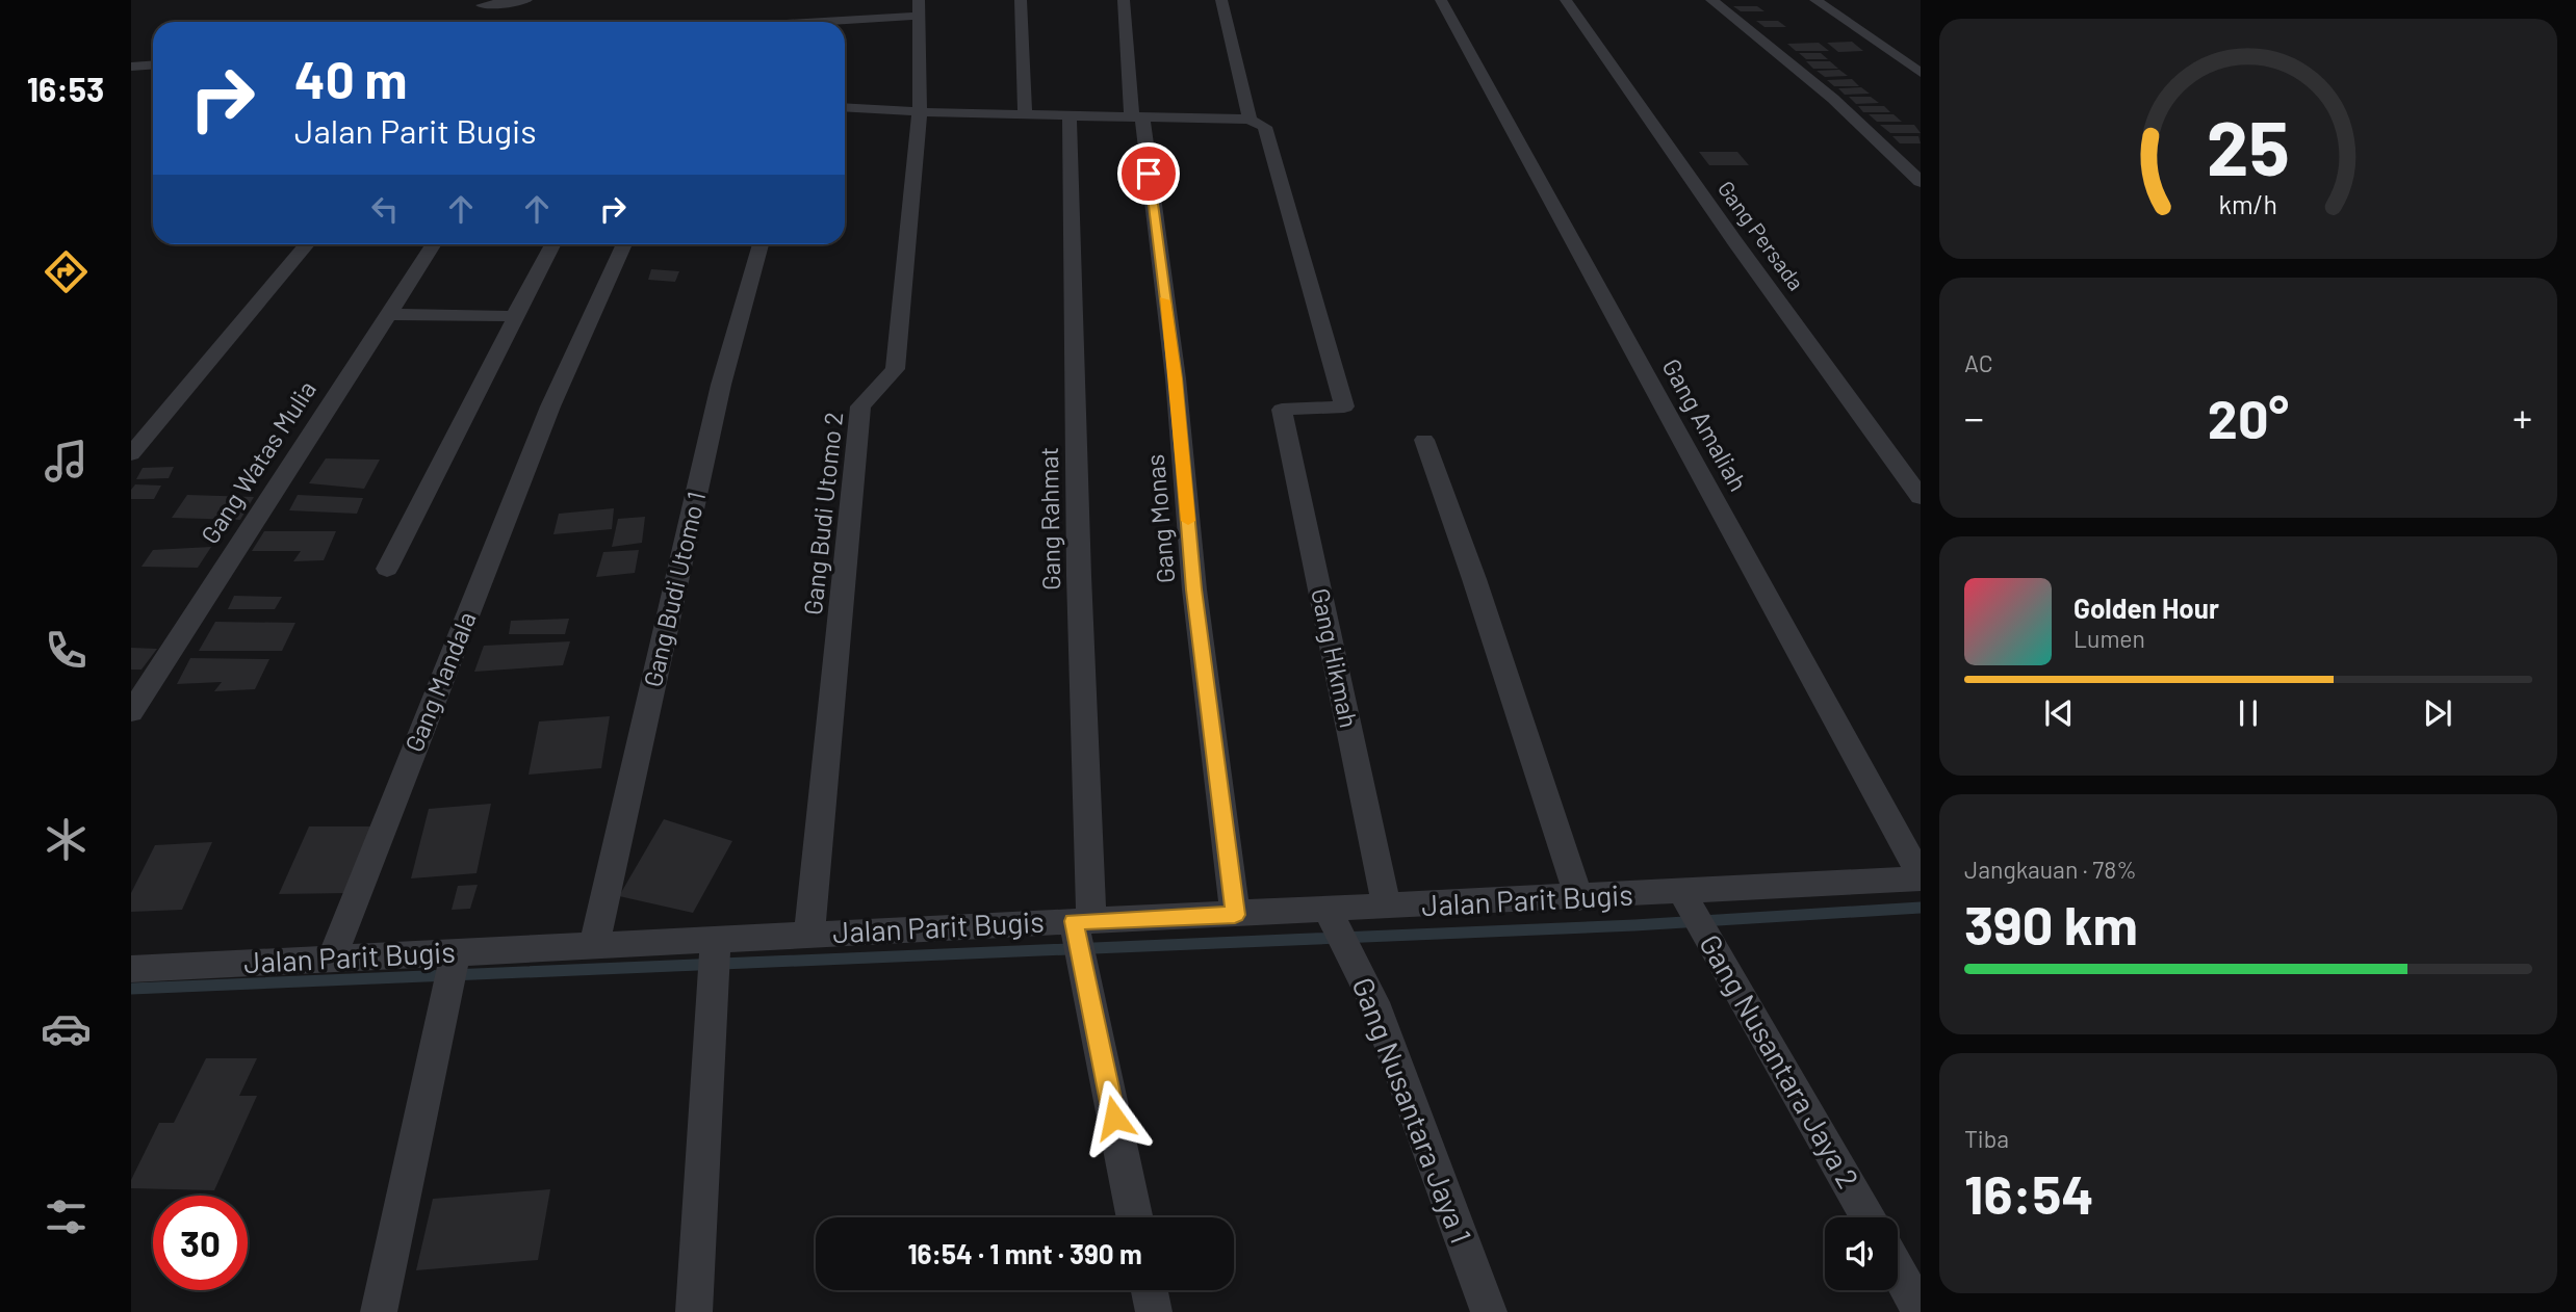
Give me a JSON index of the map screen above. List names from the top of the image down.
{
  "streets": {
    "street": [
      "Gang Persada",
      "Gang Amaliah",
      "Gang Watas Mulia",
      "Gang Budi Utomo 2",
      "Gang Rahmat",
      "Gang Monas",
      "Gang Budi Utomo 1",
      "Gang Hikmah",
      "Gang Mandala",
      "Jalan Parit Bugis",
      "Gang Nusantara Jaya 2",
      "Gang Nusantara Jaya 1"
    ]
  },
  "crossings": [
    ["Gang Amaliah", "Jalan Parit Bugis"],
    ["Gang Budi Utomo 2", "Jalan Parit Bugis"],
    ["Gang Rahmat", "Jalan Parit Bugis"],
    ["Gang Monas", "Jalan Parit Bugis"],
    ["Gang Budi Utomo 1", "Jalan Parit Bugis"],
    ["Gang Hikmah", "Jalan Parit Bugis"],
    ["Gang Mandala", "Jalan Parit Bugis"],
    ["Jalan Parit Bugis", "Gang Nusantara Jaya 2"],
    ["Jalan Parit Bugis", "Gang Nusantara Jaya 1"]
  ],
  "page": {
    "tabs": "16:53",
    "turn": ["40 m", "Jalan Parit Bugis"],
    "tile": [
      "AC",
      ["Jangkauan · 78%", "390 km"],
      ["Tiba", "16:54"]
    ],
    "heat": ["−", "20°", "+"],
    "song": ["Golden Hour", "Lumen"],
    "limit": "30",
    "trip": "16:54 · 1 mnt · 390 m",
    "gauge": ["25", "km/h"]
  }
}
